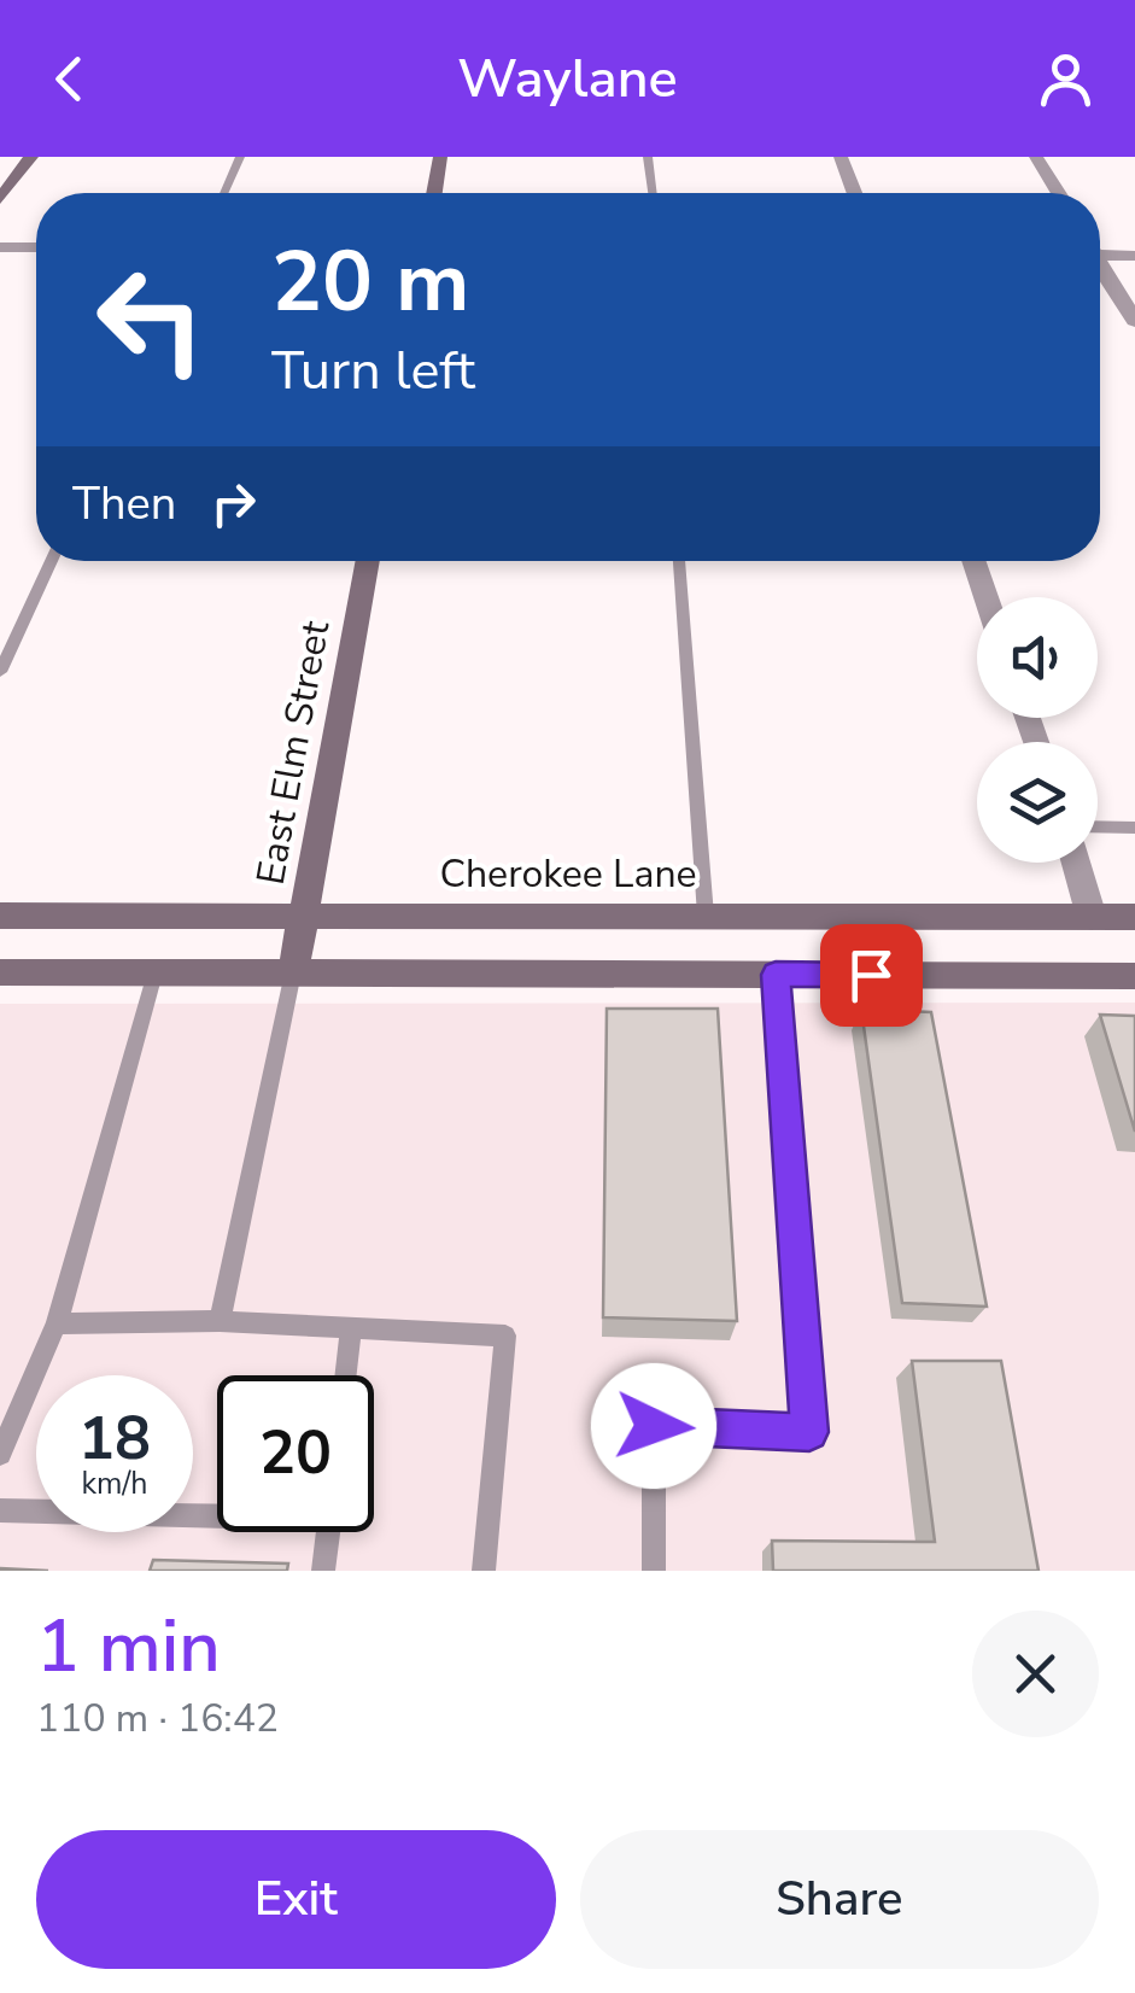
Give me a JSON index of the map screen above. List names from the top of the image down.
{
  "streets": {
    "main road": ["East Elm Street", "Cherokee Lane"]
  },
  "crossings": [
    ["East Elm Street", "Cherokee Lane"]
  ],
  "page": {
    "header": "Waylane",
    "turn": ["20 m", "Turn left"],
    "then": "Then",
    "speed": "18 km/h",
    "limit": "20",
    "heading": ["1 min", "110 m · 16:42"],
    "buttons": ["Exit", "Share"]
  }
}
